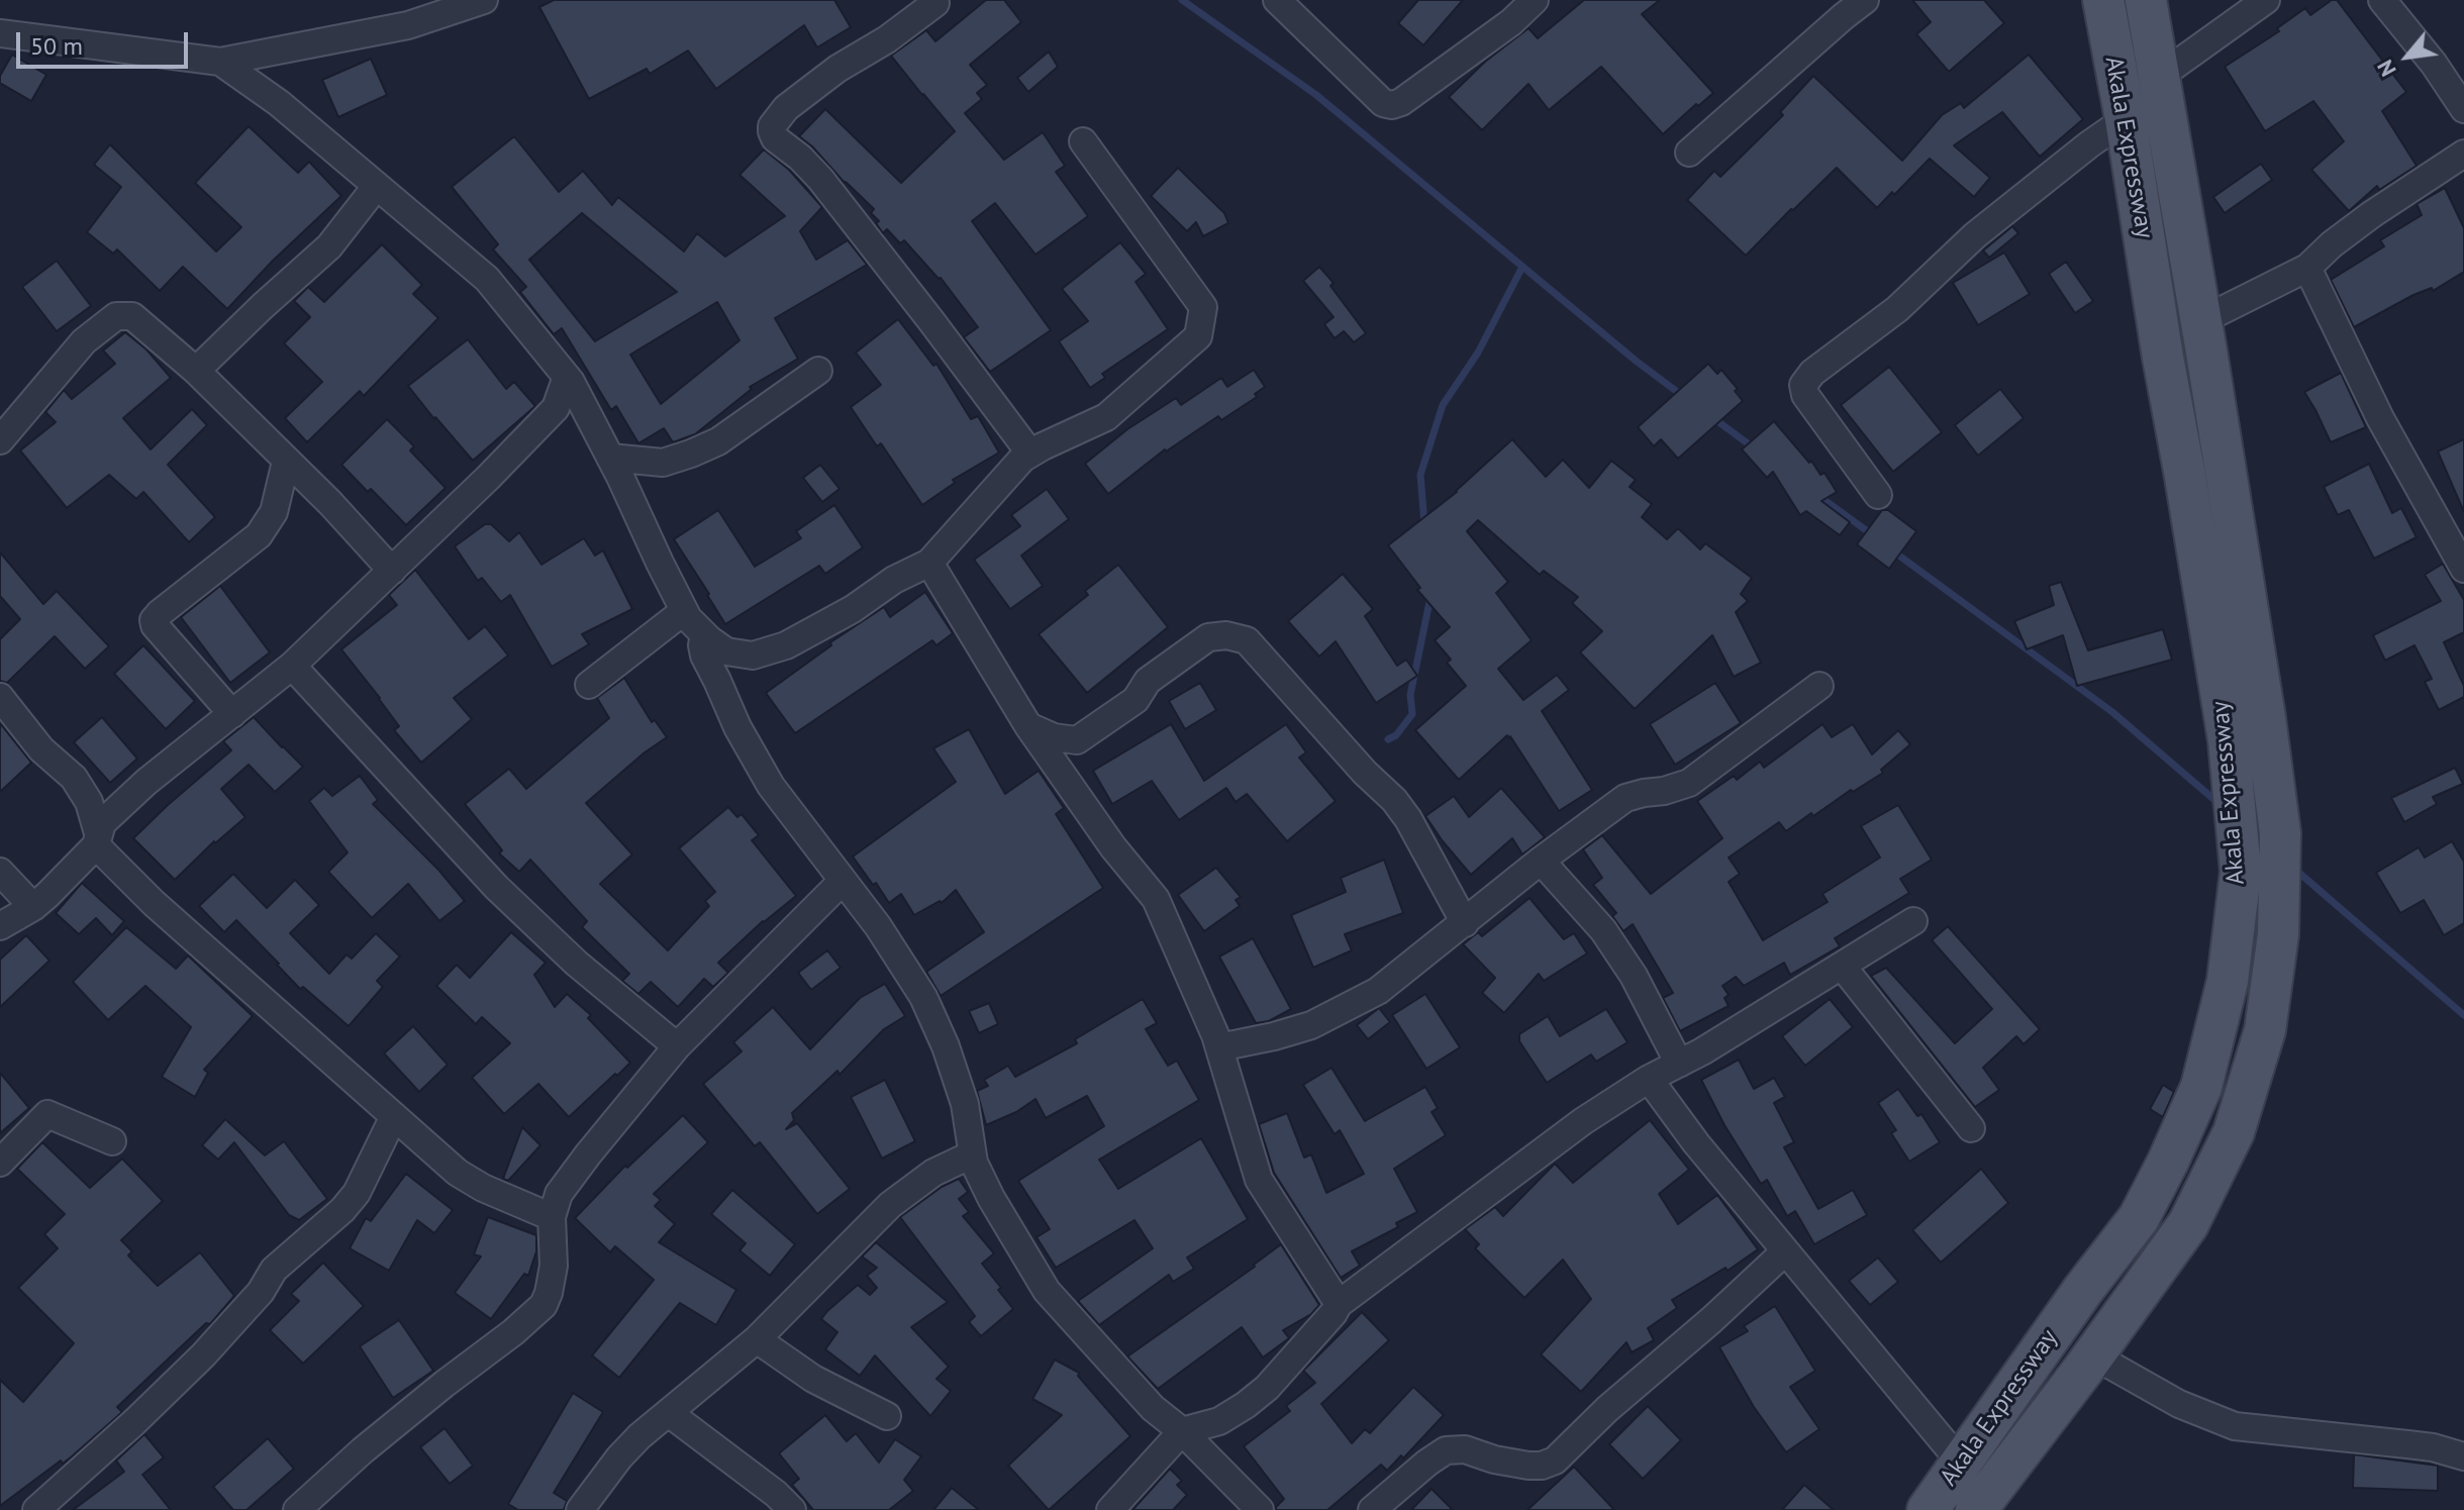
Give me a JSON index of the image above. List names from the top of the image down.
{
  "streets": {
    "main road": ["Akala Expressway"]
  },
  "scale_bar": "50 m",
  "north": "bottom left"
}
